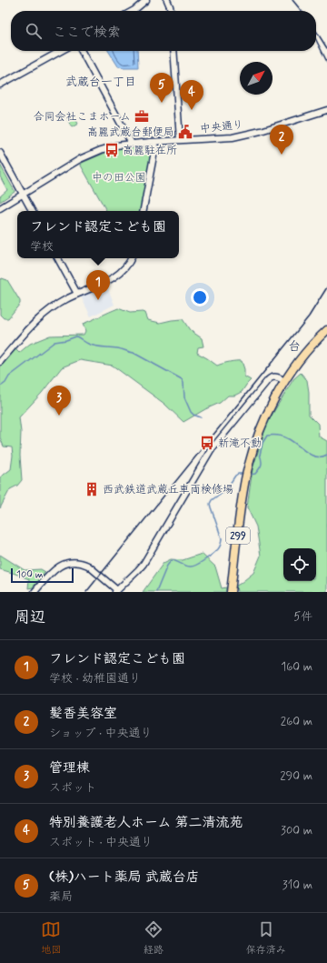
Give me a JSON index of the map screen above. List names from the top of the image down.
{
  "streets": {
    "highway": ["299"],
    "street": ["中央通り"]
  },
  "districts": ["武蔵台一丁目", "台"],
  "parks": ["中の田公園"],
  "places": {
    "office": ["合同会社こまホーム"],
    "public building": ["高麗武蔵台郵便局"],
    "bus stop": ["高麗駐在所", "新滝不動"],
    "building": ["西武鉄道武蔵丘車両検修場"]
  },
  "scale_bar": "100 m",
  "north": "top right",
  "page": {
    "search": "ここで検索",
    "pins": [
      "5",
      "4",
      "2",
      "1",
      "3"
    ],
    "popup": ["フレンド認定こども園", "学校"],
    "scale": "100 m",
    "heading": ["周辺", "5件"],
    "list": [
      {
        "mark": "1",
        "name": "フレンド認定こども園",
        "note": "学校 · 幼稚園通り",
        "value": "160 m"
      },
      {
        "mark": "2",
        "name": "髪香美容室",
        "note": "ショップ · 中央通り",
        "value": "260 m"
      },
      {
        "mark": "3",
        "name": "管理棟",
        "note": "スポット",
        "value": "290 m"
      },
      {
        "mark": "4",
        "name": "特別養護老人ホーム 第二清流苑",
        "note": "スポット · 中央通り",
        "value": "300 m"
      },
      {
        "mark": "5",
        "name": "(株)ハート薬局 武蔵台店",
        "note": "薬局",
        "value": "310 m"
      }
    ],
    "nav": ["地図", "経路", "保存済み"]
  }
}
